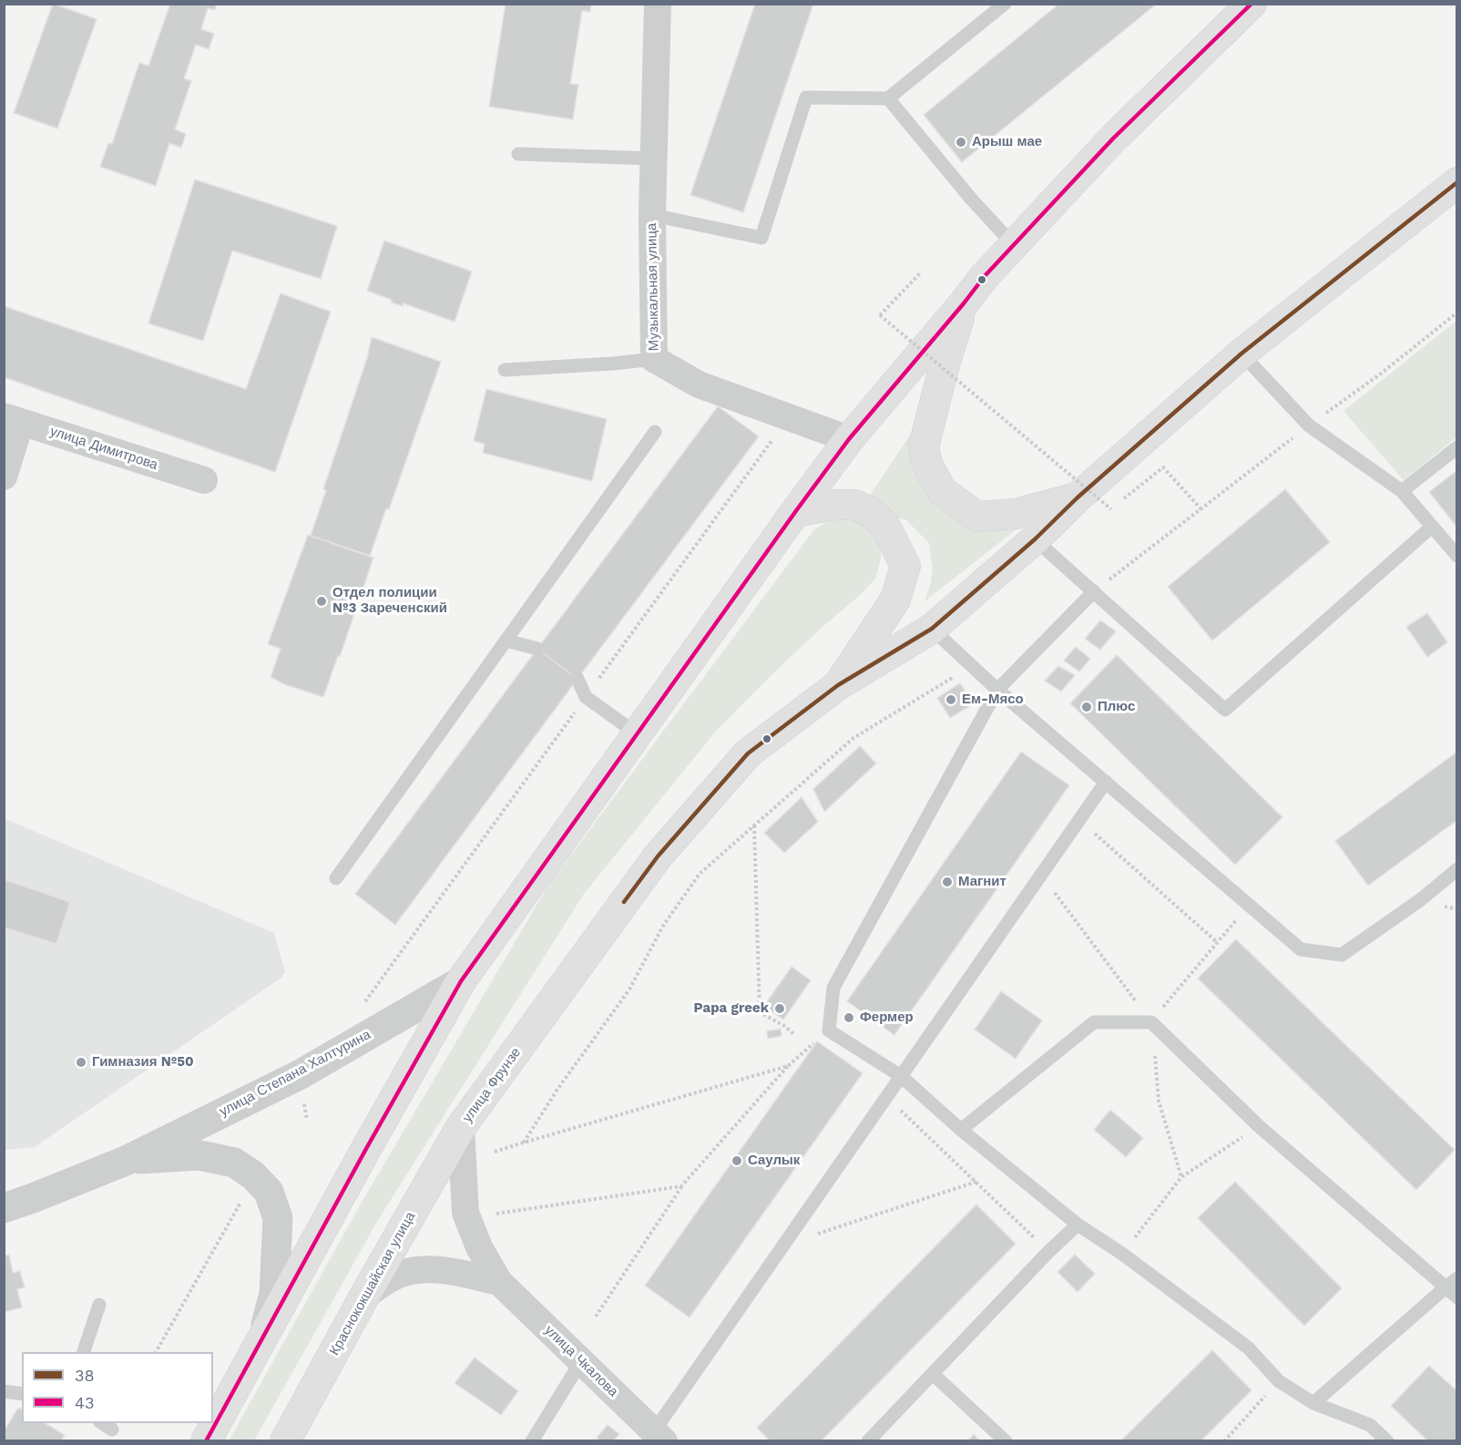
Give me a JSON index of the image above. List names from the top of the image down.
{
  "streets": {
    "main road": ["улица Фрунзе", "Краснококшайская улица"],
    "street": [
      "Музыкальная улица",
      "улица Димитрова",
      "улица Степана Халтурина",
      "улица Чкалова"
    ]
  },
  "crossings": [
    ["улица Фрунзе", "Краснококшайская улица"],
    ["улица Фрунзе", "улица Чкалова"],
    ["Краснококшайская улица", "улица Чкалова"]
  ],
  "places": [
    "Арыш мае",
    "Отдел полиции №3 Зареченский",
    "Ем-Мясо",
    "Плюс",
    "Магнит",
    "Papa greek",
    "Фермер",
    "Гимназия №50",
    "Саулык"
  ],
  "lines": ["transit line 43", "transit line 38"],
  "legend": ["38", "43"]
}
